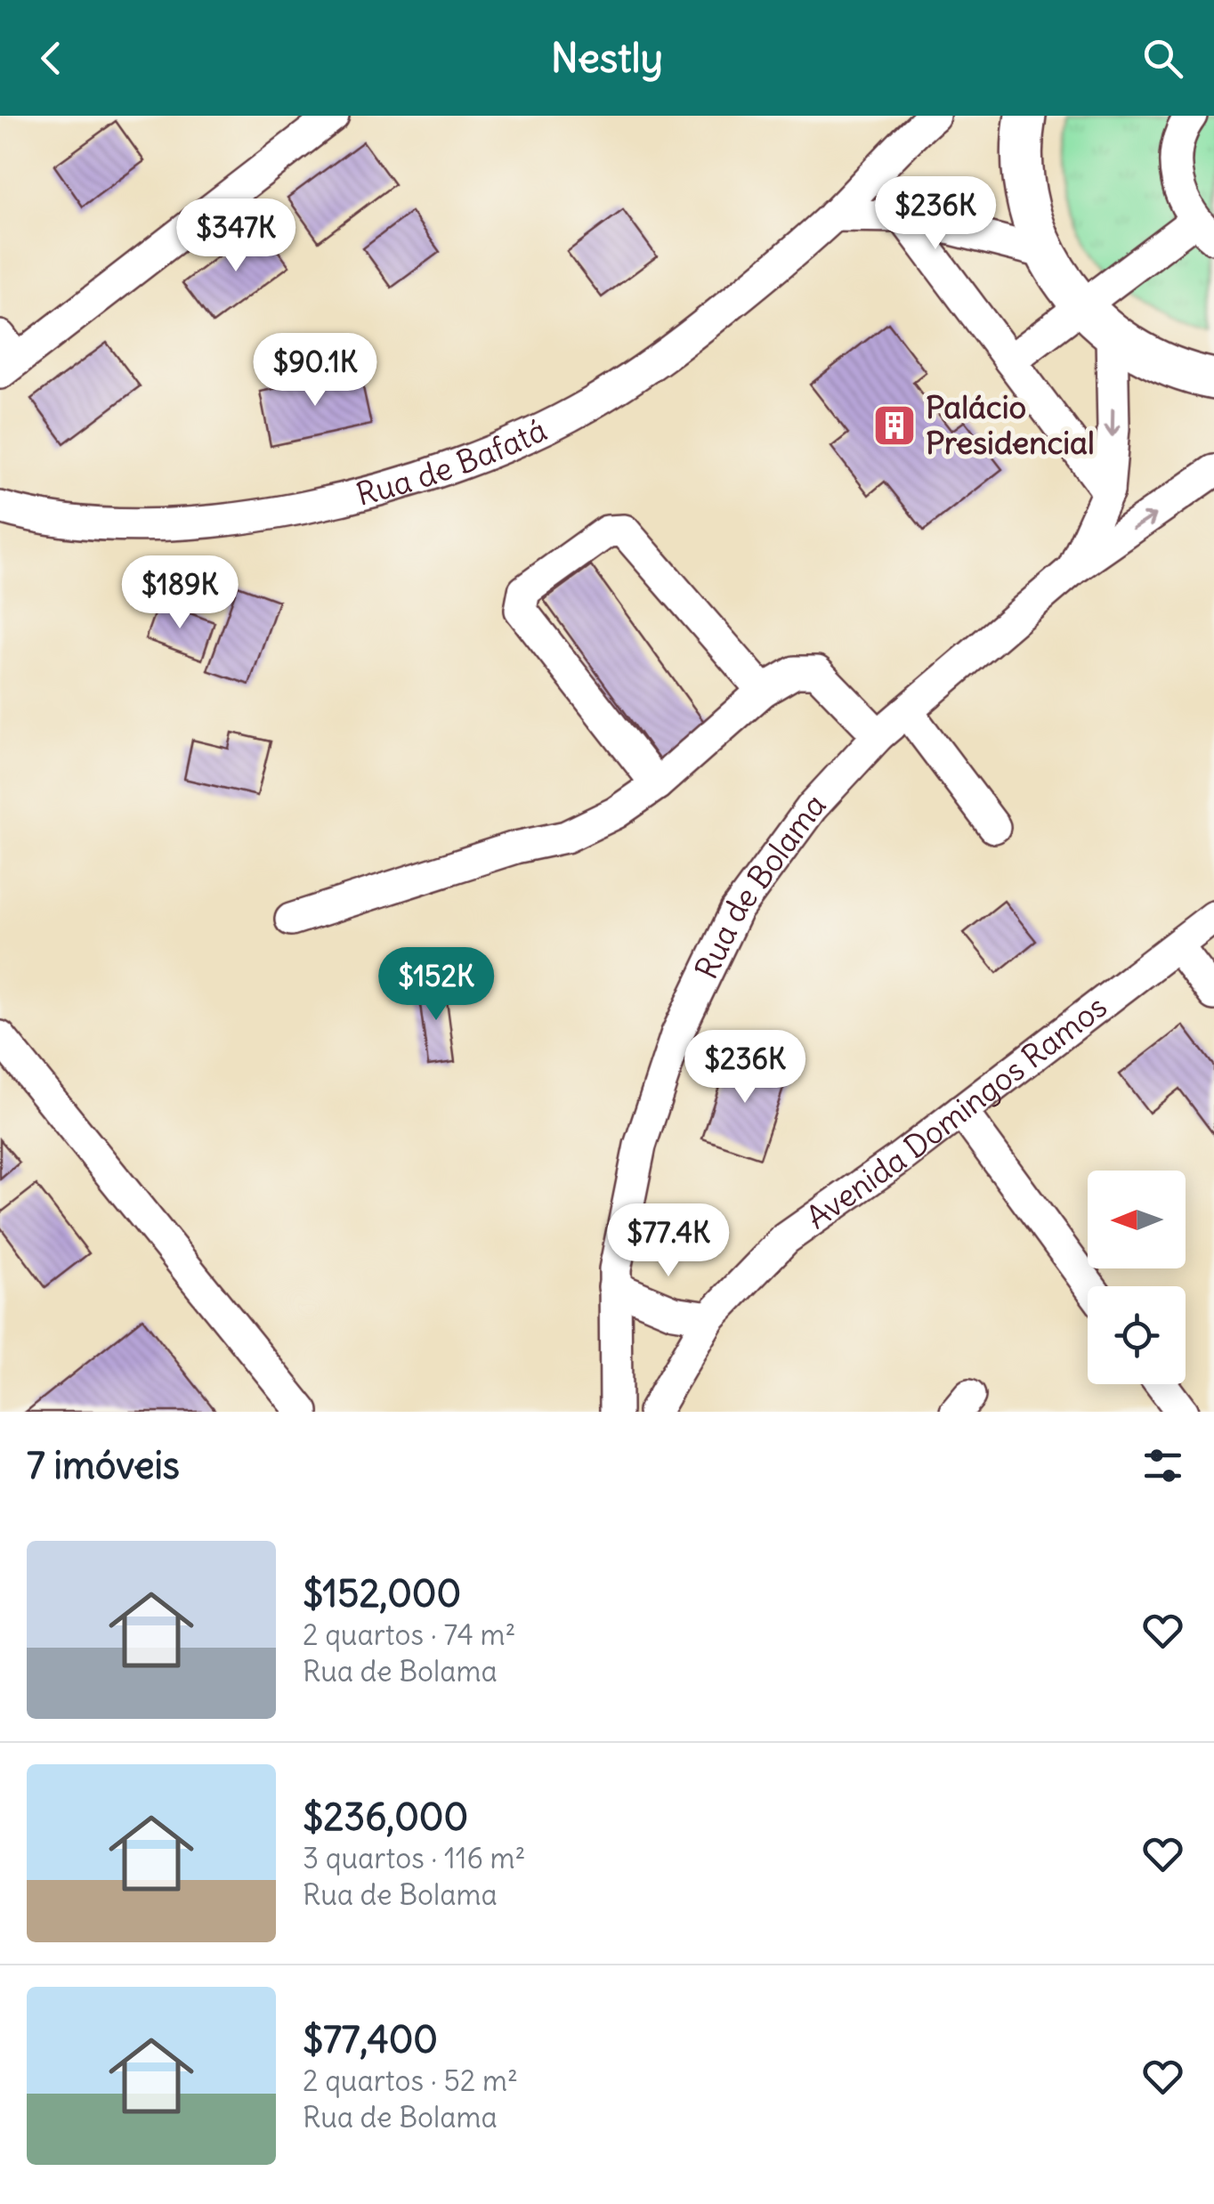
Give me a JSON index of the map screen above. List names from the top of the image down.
{
  "streets": {
    "street": ["Rua de Bafatá", "Rua de Bolama", "Avenida Domingos Ramos"]
  },
  "places": {
    "building": ["Palácio Presidencial"]
  },
  "north": "left",
  "page": {
    "header": "Nestly",
    "price": [
      "$236K",
      "$347K",
      "$90.1K",
      "$189K",
      "$152K",
      "$236K",
      "$77.4K"
    ],
    "heading": "7 imóveis",
    "list": [
      {
        "name": "$152,000",
        "note": "2 quartos · 74 m² · Rua de Bolama"
      },
      {
        "name": "$236,000",
        "note": "3 quartos · 116 m² · Rua de Bolama"
      },
      {
        "name": "$77,400",
        "note": "2 quartos · 52 m² · Rua de Bolama"
      }
    ]
  }
}
